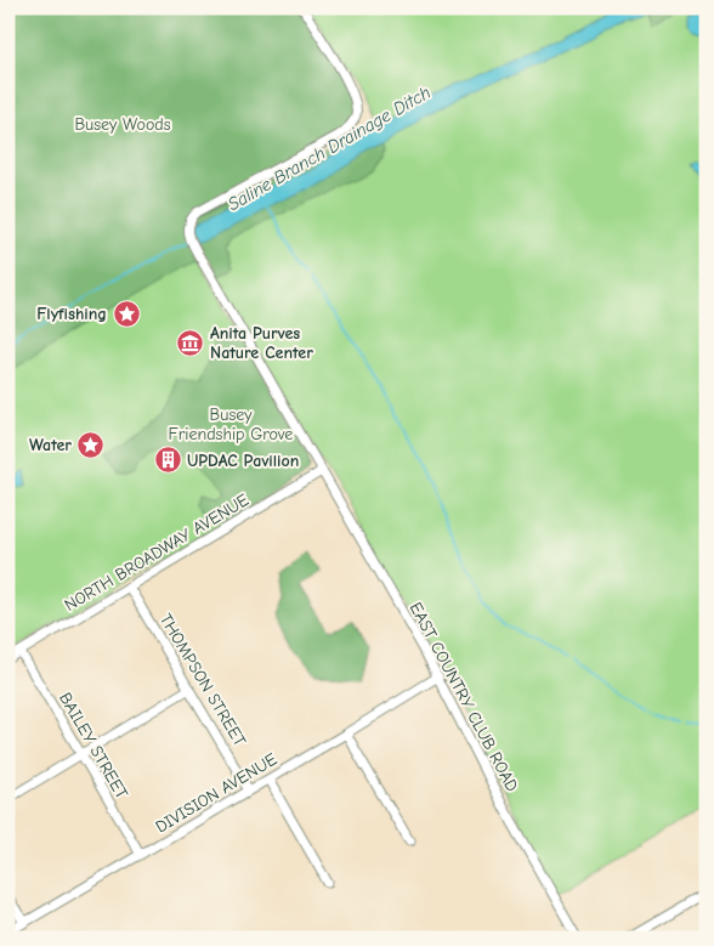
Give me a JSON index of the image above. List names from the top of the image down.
{
  "streets": {
    "street": [
      "NORTH BROADWAY AVENUE",
      "THOMPSON STREET",
      "EAST COUNTRY CLUB ROAD",
      "BAILEY STREET",
      "DIVISION AVENUE"
    ]
  },
  "crossings": [
    ["NORTH BROADWAY AVENUE", "THOMPSON STREET"],
    ["NORTH BROADWAY AVENUE", "EAST COUNTRY CLUB ROAD"],
    ["NORTH BROADWAY AVENUE", "BAILEY STREET"],
    ["THOMPSON STREET", "DIVISION AVENUE"],
    ["EAST COUNTRY CLUB ROAD", "DIVISION AVENUE"],
    ["BAILEY STREET", "DIVISION AVENUE"]
  ],
  "water": ["Saline Branch Drainage Ditch"],
  "parks": ["Busey Woods", "Busey Friendship Grove"],
  "places": {
    "place": ["Flyfishing", "Water"],
    "museum": ["Anita Purves Nature Center"],
    "building": ["UPDAC Pavilion"]
  }
}
